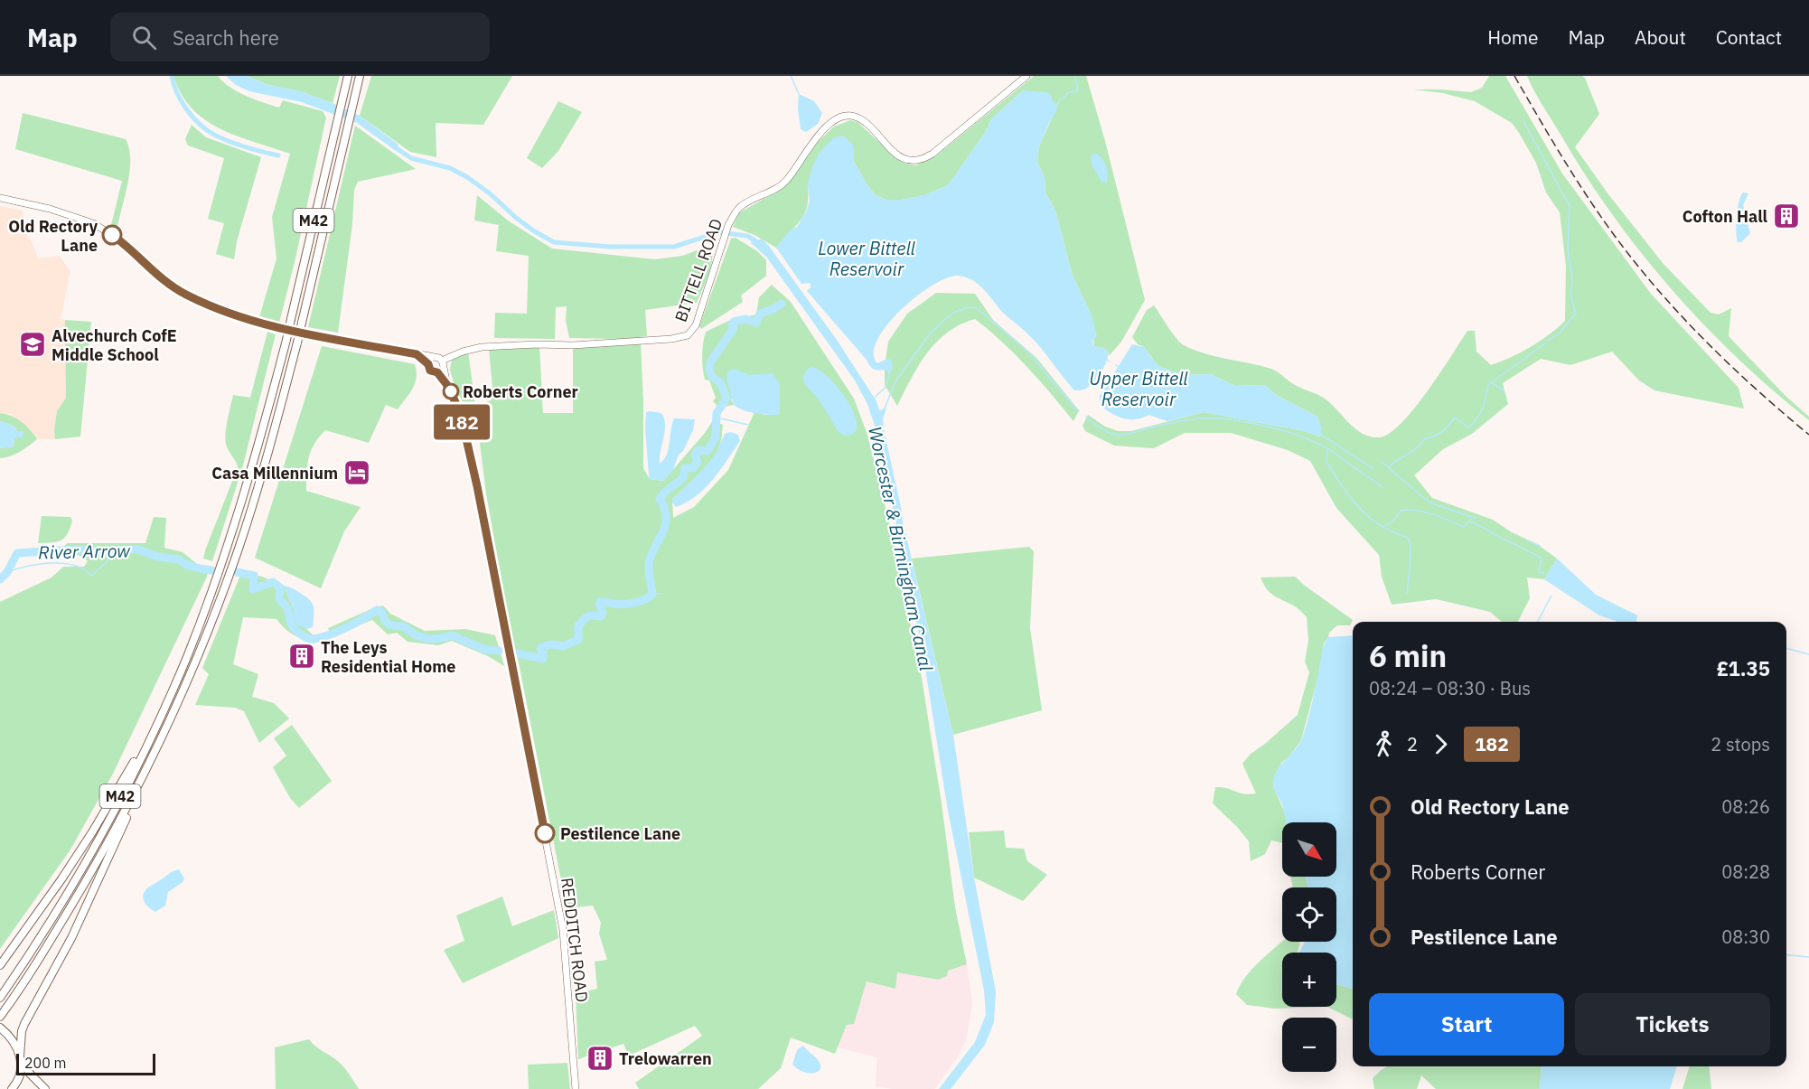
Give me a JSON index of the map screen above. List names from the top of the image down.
{
  "streets": {
    "highway": ["M42"],
    "main road": ["BITTELL ROAD", "REDDITCH ROAD"]
  },
  "crossings": [
    ["BITTELL ROAD", "REDDITCH ROAD"]
  ],
  "water": [
    "Lower Bittell Reservoir",
    "Upper Bittell Reservoir",
    "Worcester & Birmingham Canal",
    "River Arrow"
  ],
  "places": {
    "building": ["Cofton Hall", "The Leys Residential Home", "Trelowarren"],
    "other": ["Old Rectory Lane", "Roberts Corner", "Pestilence Lane"],
    "school or university": ["Alvechurch CofE Middle School"],
    "hotel": ["Casa Millennium"]
  },
  "lines": ["bus line 182"],
  "scale_bar": "200 m",
  "north": "bottom right",
  "page": {
    "header": "Map",
    "search": "Search here",
    "nav": [
      "Home",
      "Map",
      "About",
      "Contact"
    ],
    "on_map": "182",
    "heading": ["6 min", "08:24 – 08:30 · Bus", "£1.35"],
    "legs": ["2", "182", "2 stops"],
    "list": [
      {
        "name": "Old Rectory Lane",
        "value": "08:26"
      },
      {
        "name": "Roberts Corner",
        "value": "08:28"
      },
      {
        "name": "Pestilence Lane",
        "value": "08:30"
      }
    ],
    "map_buttons": ["+", "−"],
    "buttons": ["Start", "Tickets"],
    "scale": "200 m"
  }
}
